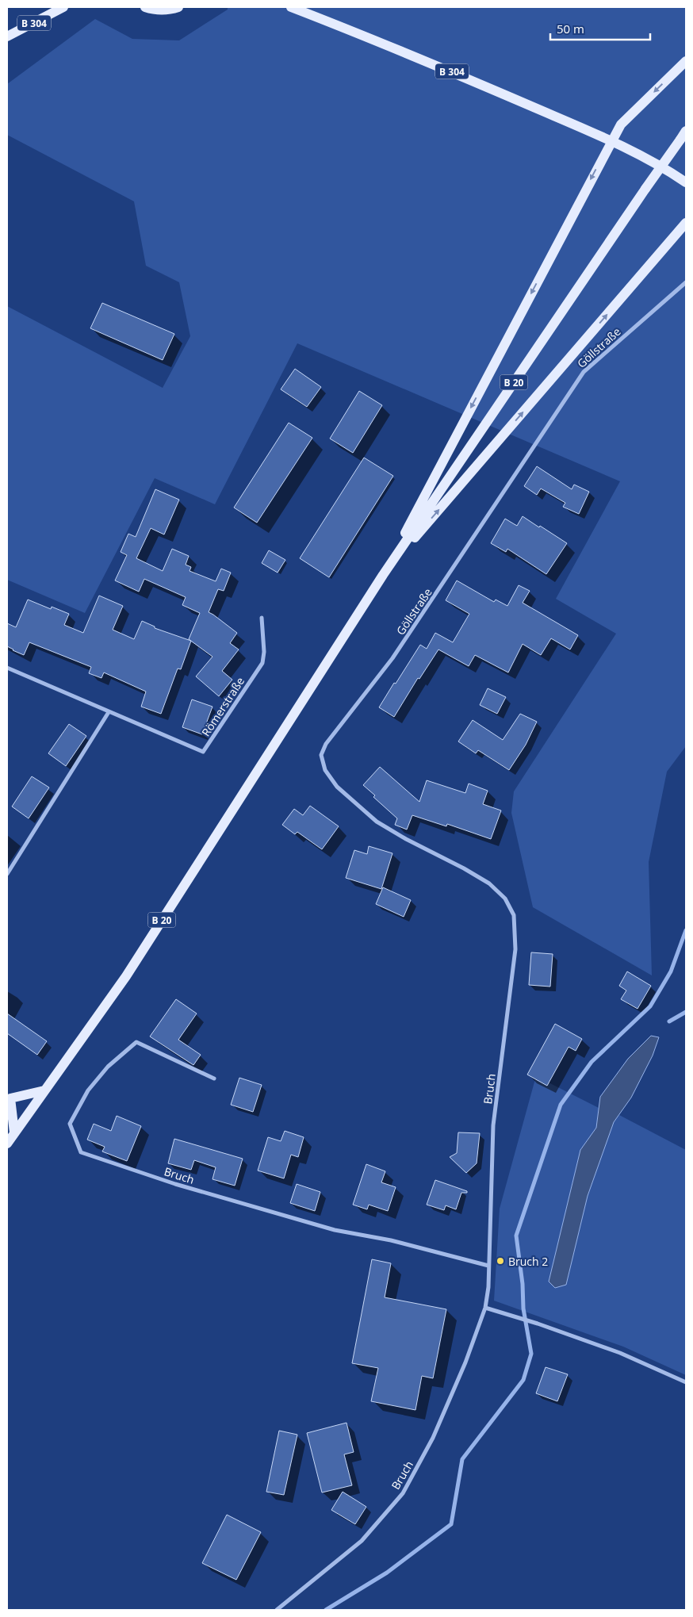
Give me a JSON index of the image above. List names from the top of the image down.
{
  "streets": {
    "main road": ["B 304", "B 20"],
    "street": ["Göllstraße", "Römerstraße", "Bruch"]
  },
  "crossings": [
    ["Göllstraße", "Bruch"]
  ],
  "places": ["Bruch 2"],
  "scale_bar": "50 m"
}
